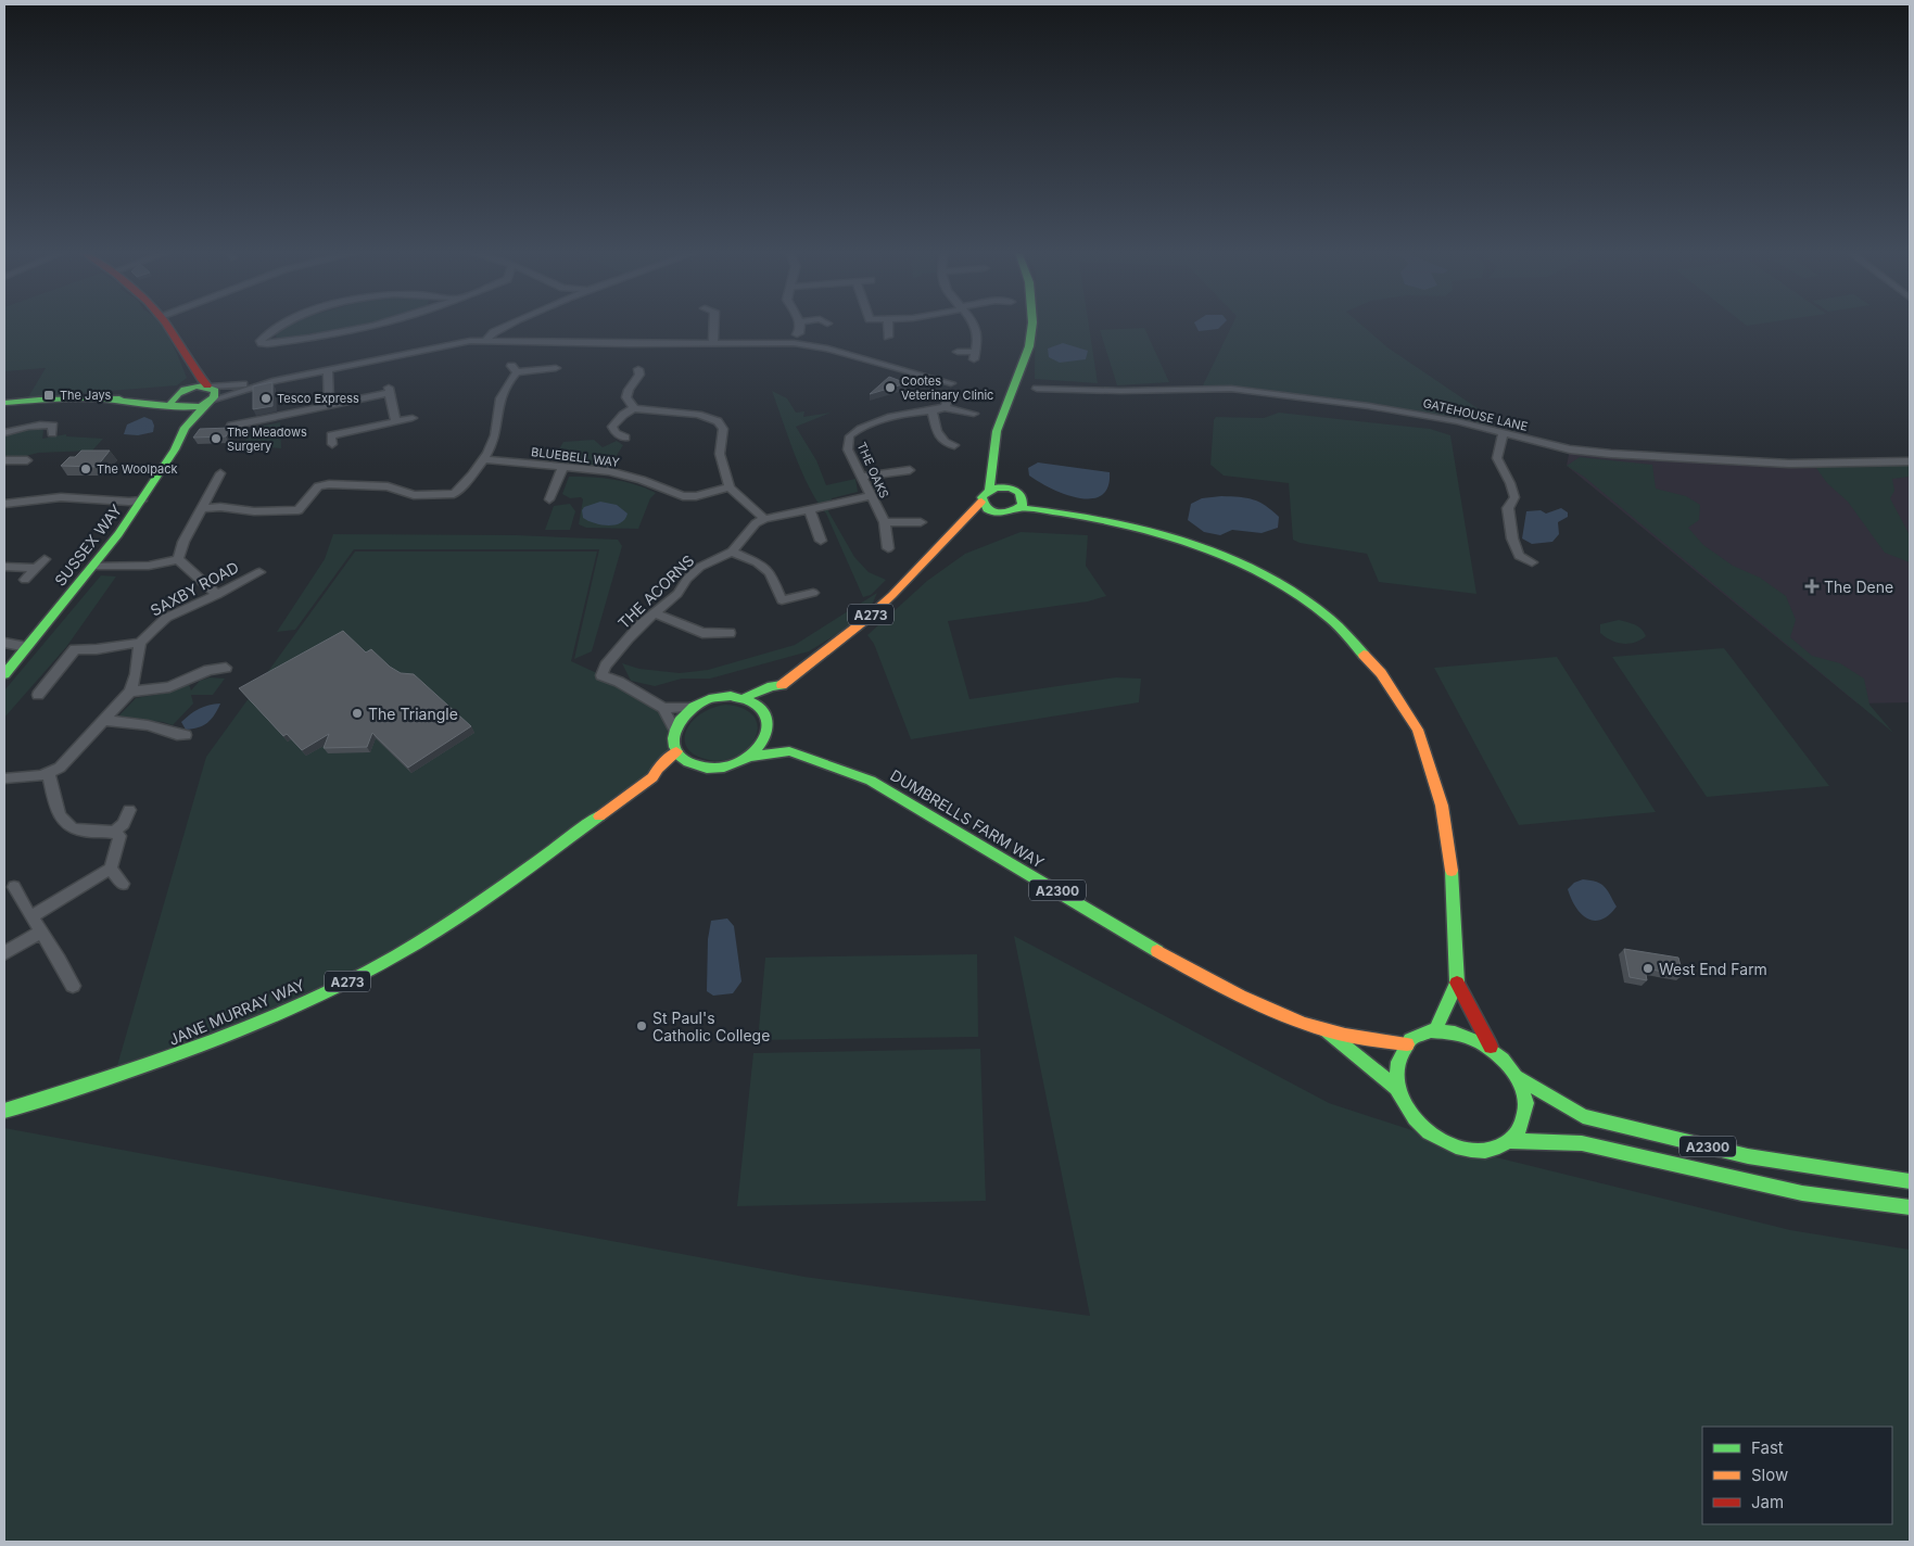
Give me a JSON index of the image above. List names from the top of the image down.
{
  "streets": {
    "main road": [
      "SUSSEX WAY",
      "A273",
      "DUMBRELLS FARM WAY",
      "A2300",
      "JANE MURRAY WAY"
    ],
    "street": [
      "GATEHOUSE LANE",
      "BLUEBELL WAY",
      "THE OAKS",
      "SAXBY ROAD",
      "THE ACORNS"
    ]
  },
  "crossings": [
    ["A273", "DUMBRELLS FARM WAY"],
    ["A273", "JANE MURRAY WAY"],
    ["DUMBRELLS FARM WAY", "A2300"],
    ["DUMBRELLS FARM WAY", "JANE MURRAY WAY"]
  ],
  "places": {
    "other": [
      "Cootes Veterinary Clinic",
      "Tesco Express",
      "The Meadows Surgery",
      "The Woolpack",
      "The Triangle",
      "West End Farm",
      "St Paul's Catholic College"
    ],
    "transit": ["The Jays"],
    "health": ["The Dene"]
  },
  "legend": ["Fast", "Slow", "Jam"]
}
